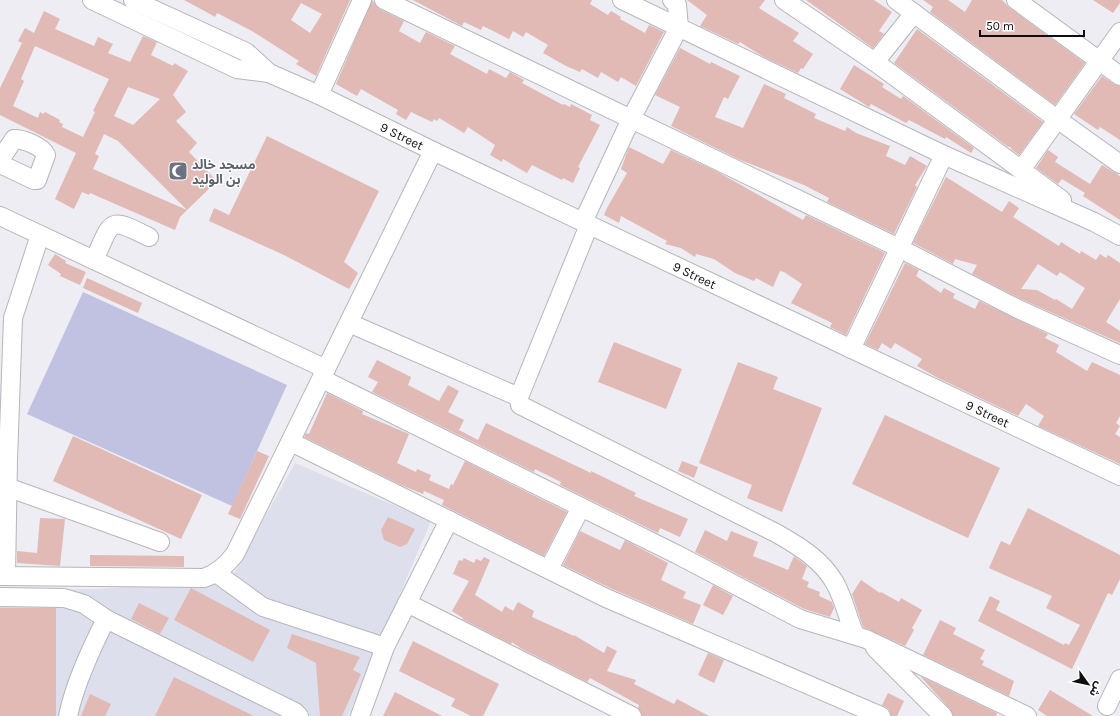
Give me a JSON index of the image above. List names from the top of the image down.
{
  "streets": {
    "street": ["9 Street"]
  },
  "places": {
    "mosque": ["مسجد خالد بن الوليد"]
  },
  "scale_bar": "50 m",
  "north": "bottom right"
}
